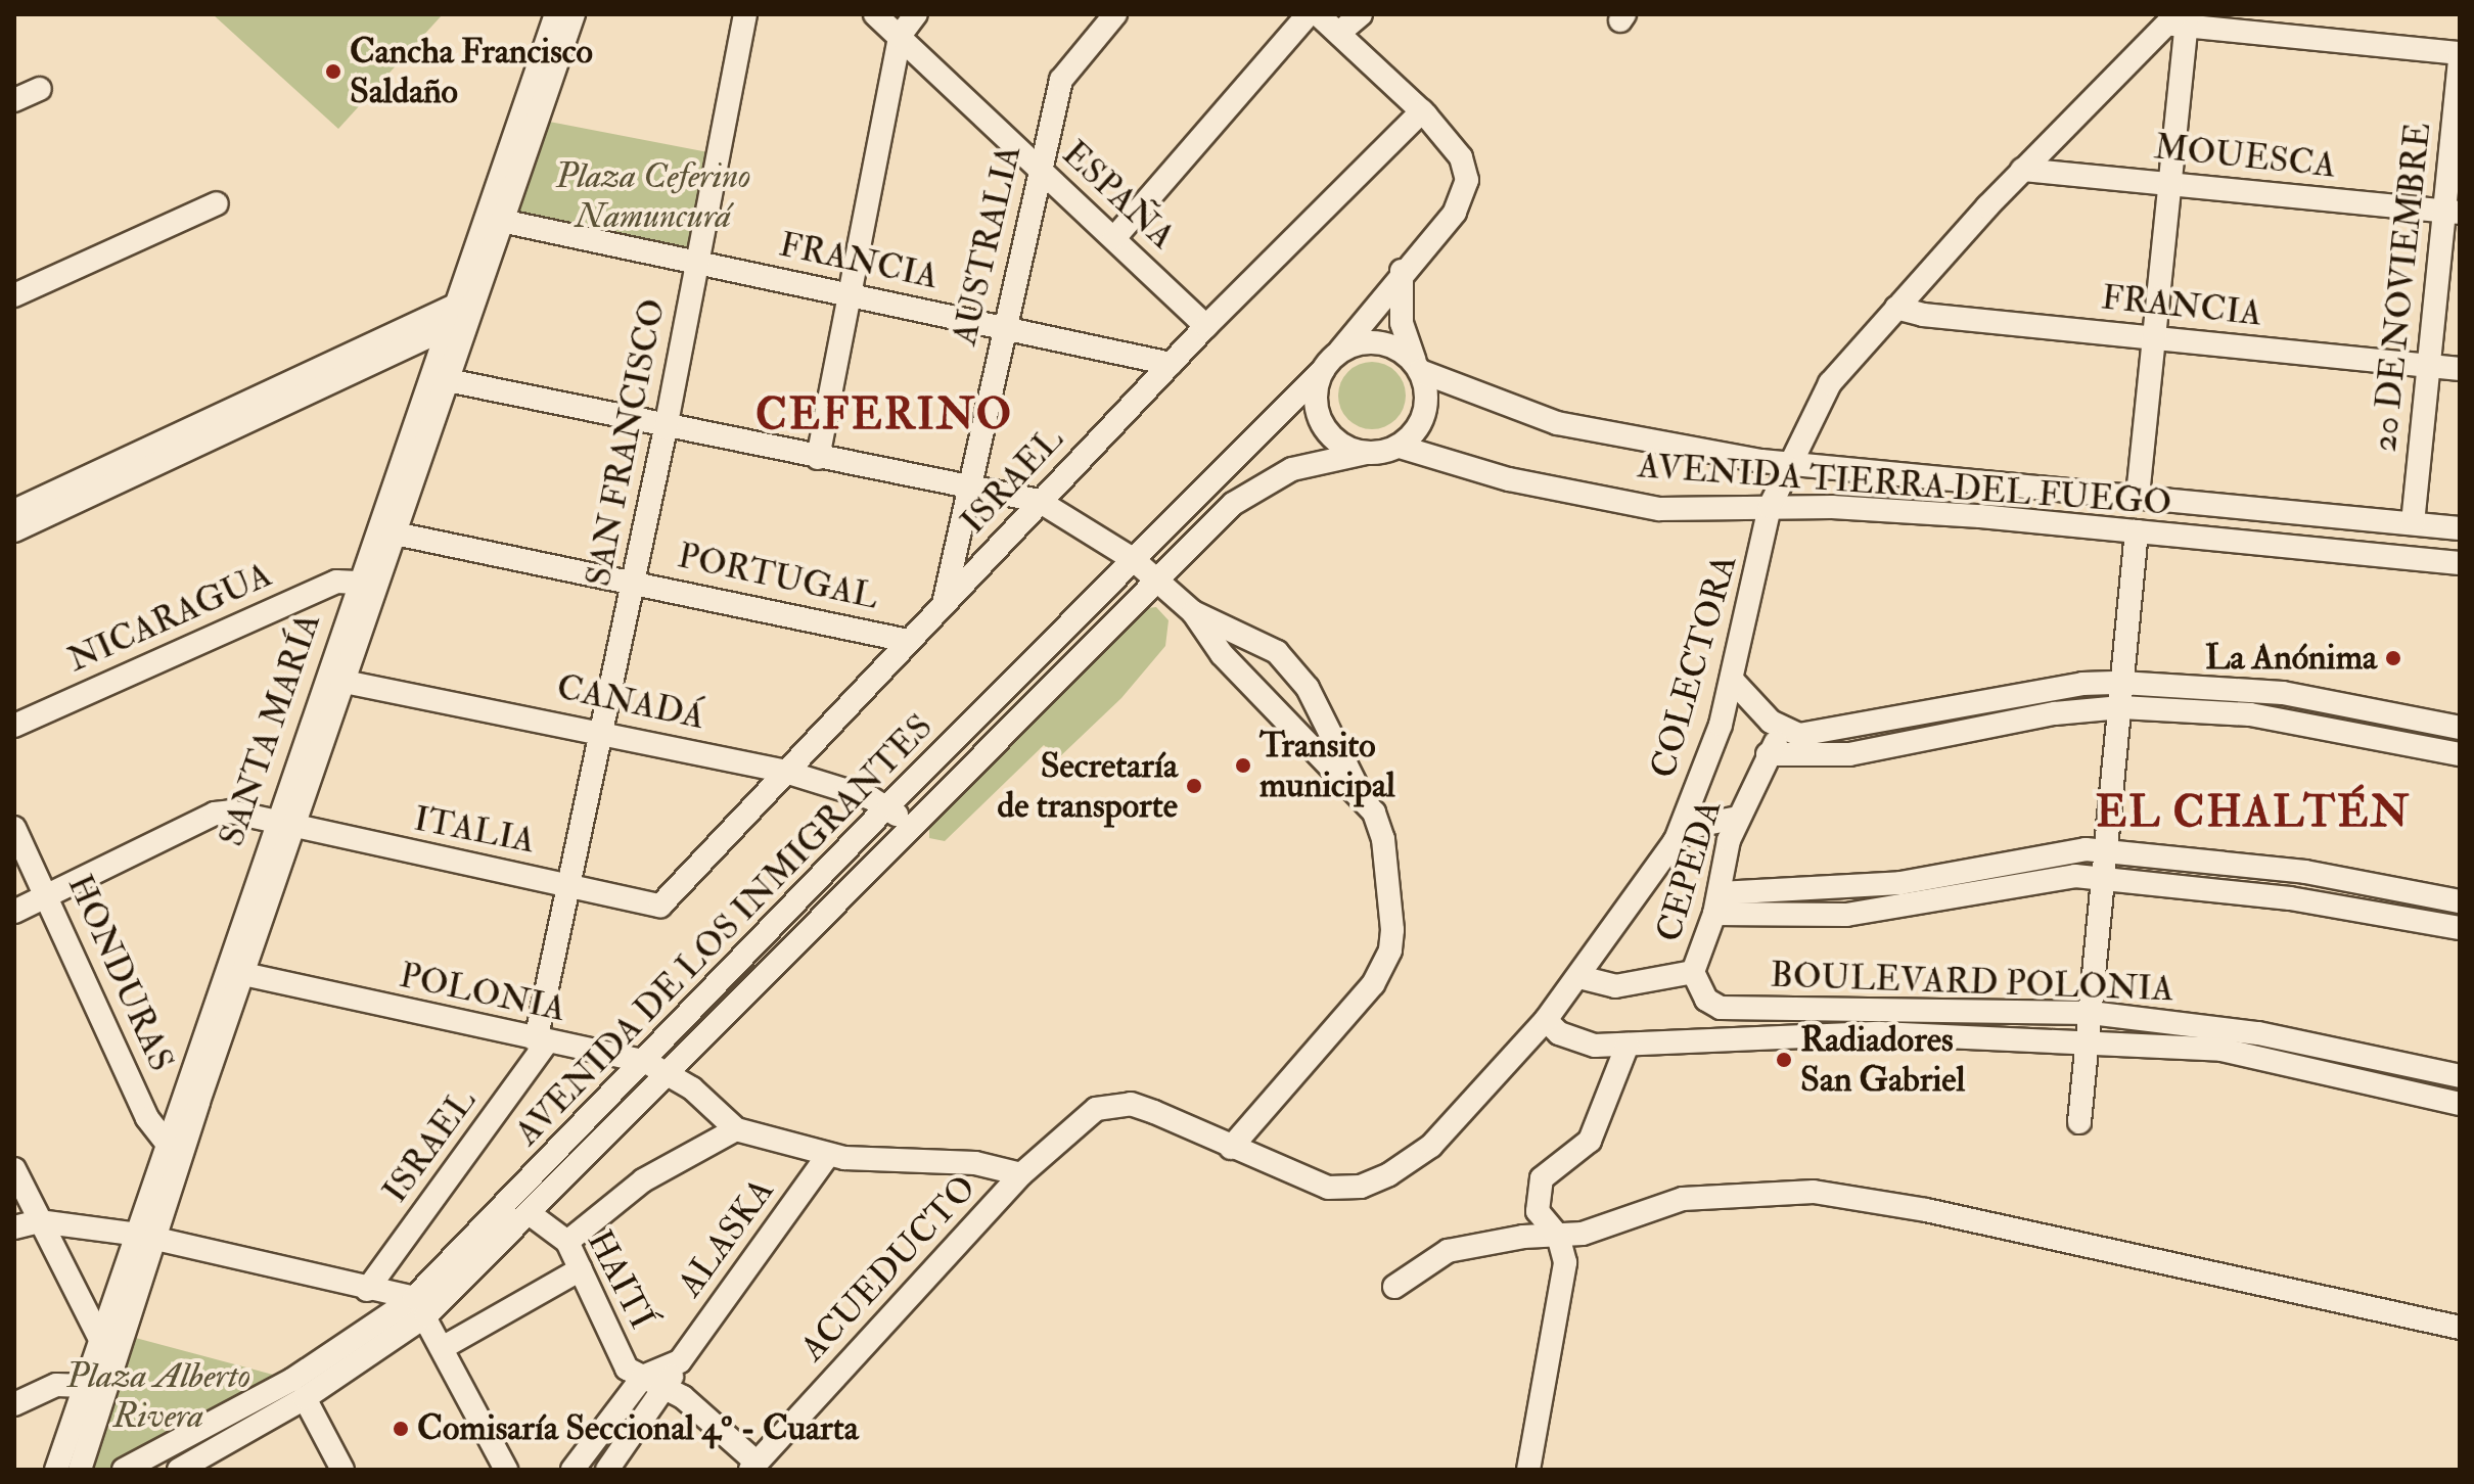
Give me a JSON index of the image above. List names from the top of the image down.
{
  "streets": {
    "street": [
      "MOUESCA",
      "ESPAÑA",
      "AUSTRALIA",
      "FRANCIA",
      "20 DE NOVIEMBRE",
      "SAN FRANCISCO",
      "ISRAEL",
      "AVENIDA TIERRA DEL FUEGO",
      "PORTUGAL",
      "NICARAGUA",
      "COLECTORA",
      "CANADÁ",
      "SANTA MARÍA",
      "ITALIA",
      "CEPEDA",
      "AVENIDA DE LOS INMIGRANTES",
      "HONDURAS",
      "BOULEVARD POLONIA",
      "POLONIA",
      "ALASKA",
      "ACUEDUCTO",
      "HAITÍ"
    ]
  },
  "crossings": [
    ["MOUESCA", "20 DE NOVIEMBRE"],
    ["MOUESCA", "COLECTORA"],
    ["ESPAÑA", "AUSTRALIA"],
    ["ESPAÑA", "ISRAEL"],
    ["AUSTRALIA", "FRANCIA"],
    ["AUSTRALIA", "ISRAEL"],
    ["FRANCIA", "20 DE NOVIEMBRE"],
    ["FRANCIA", "SAN FRANCISCO"],
    ["FRANCIA", "ISRAEL"],
    ["FRANCIA", "COLECTORA"],
    ["FRANCIA", "SANTA MARÍA"],
    ["20 DE NOVIEMBRE", "AVENIDA TIERRA DEL FUEGO"],
    ["SAN FRANCISCO", "ISRAEL"],
    ["SAN FRANCISCO", "PORTUGAL"],
    ["SAN FRANCISCO", "CANADÁ"],
    ["SAN FRANCISCO", "ITALIA"],
    ["SAN FRANCISCO", "POLONIA"],
    ["ISRAEL", "PORTUGAL"],
    ["ISRAEL", "CANADÁ"],
    ["ISRAEL", "ITALIA"],
    ["ISRAEL", "POLONIA"],
    ["AVENIDA TIERRA DEL FUEGO", "COLECTORA"],
    ["AVENIDA TIERRA DEL FUEGO", "AVENIDA DE LOS INMIGRANTES"],
    ["PORTUGAL", "SANTA MARÍA"],
    ["NICARAGUA", "SANTA MARÍA"],
    ["CANADÁ", "SANTA MARÍA"],
    ["CANADÁ", "AVENIDA DE LOS INMIGRANTES"],
    ["SANTA MARÍA", "ITALIA"],
    ["SANTA MARÍA", "HONDURAS"],
    ["SANTA MARÍA", "POLONIA"],
    ["ITALIA", "HONDURAS"],
    ["CEPEDA", "BOULEVARD POLONIA"],
    ["AVENIDA DE LOS INMIGRANTES", "POLONIA"],
    ["AVENIDA DE LOS INMIGRANTES", "HAITÍ"],
    ["ALASKA", "HAITÍ"],
    ["ACUEDUCTO", "HAITÍ"]
  ],
  "districts": ["CEFERINO", "EL CHALTÉN"],
  "parks": ["Plaza Ceferino Namuncurá", "Plaza Alberto Rivera"],
  "places": [
    "Cancha Francisco Saldaño",
    "La Anónima",
    "Transito municipal",
    "Secretaría de transporte",
    "Radiadores San Gabriel",
    "Comisaría Seccional 4º - Cuarta"
  ]
}
